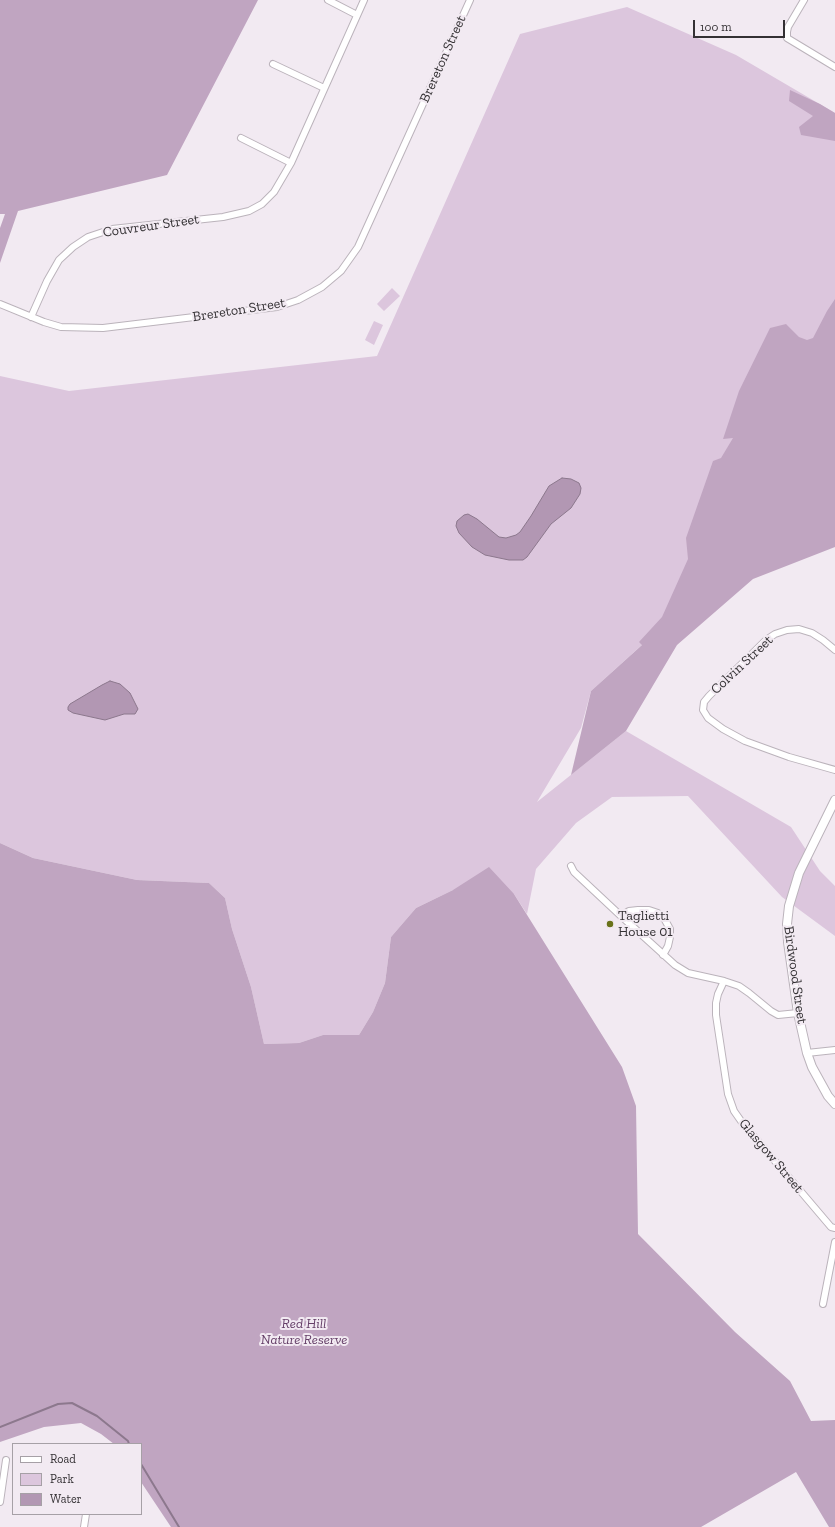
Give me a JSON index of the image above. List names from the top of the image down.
{
  "streets": {
    "street": [
      "Brereton Street",
      "Couvreur Street",
      "Colvin Street",
      "Birdwood Street",
      "Glasgow Street"
    ]
  },
  "crossings": [
    ["Brereton Street", "Couvreur Street"]
  ],
  "parks": ["Red Hill Nature Reserve"],
  "places": ["Taglietti House 01"],
  "legend": ["Road", "Park", "Water"],
  "scale_bar": "100 m"
}
